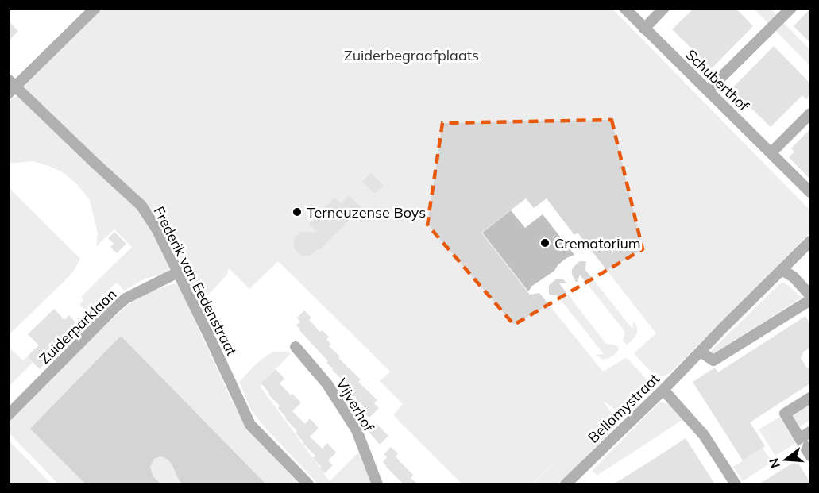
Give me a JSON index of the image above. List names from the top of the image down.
{
  "streets": {
    "street": [
      "Schuberthof",
      "Frederik van Eedenstraat",
      "Zuiderparklaan",
      "Vijverhof",
      "Bellamystraat"
    ]
  },
  "crossings": [
    ["Frederik van Eedenstraat", "Zuiderparklaan"]
  ],
  "parks": ["Zuiderbegraafplaats"],
  "places": ["Terneuzense Boys", "Crematorium"],
  "north": "left"
}
